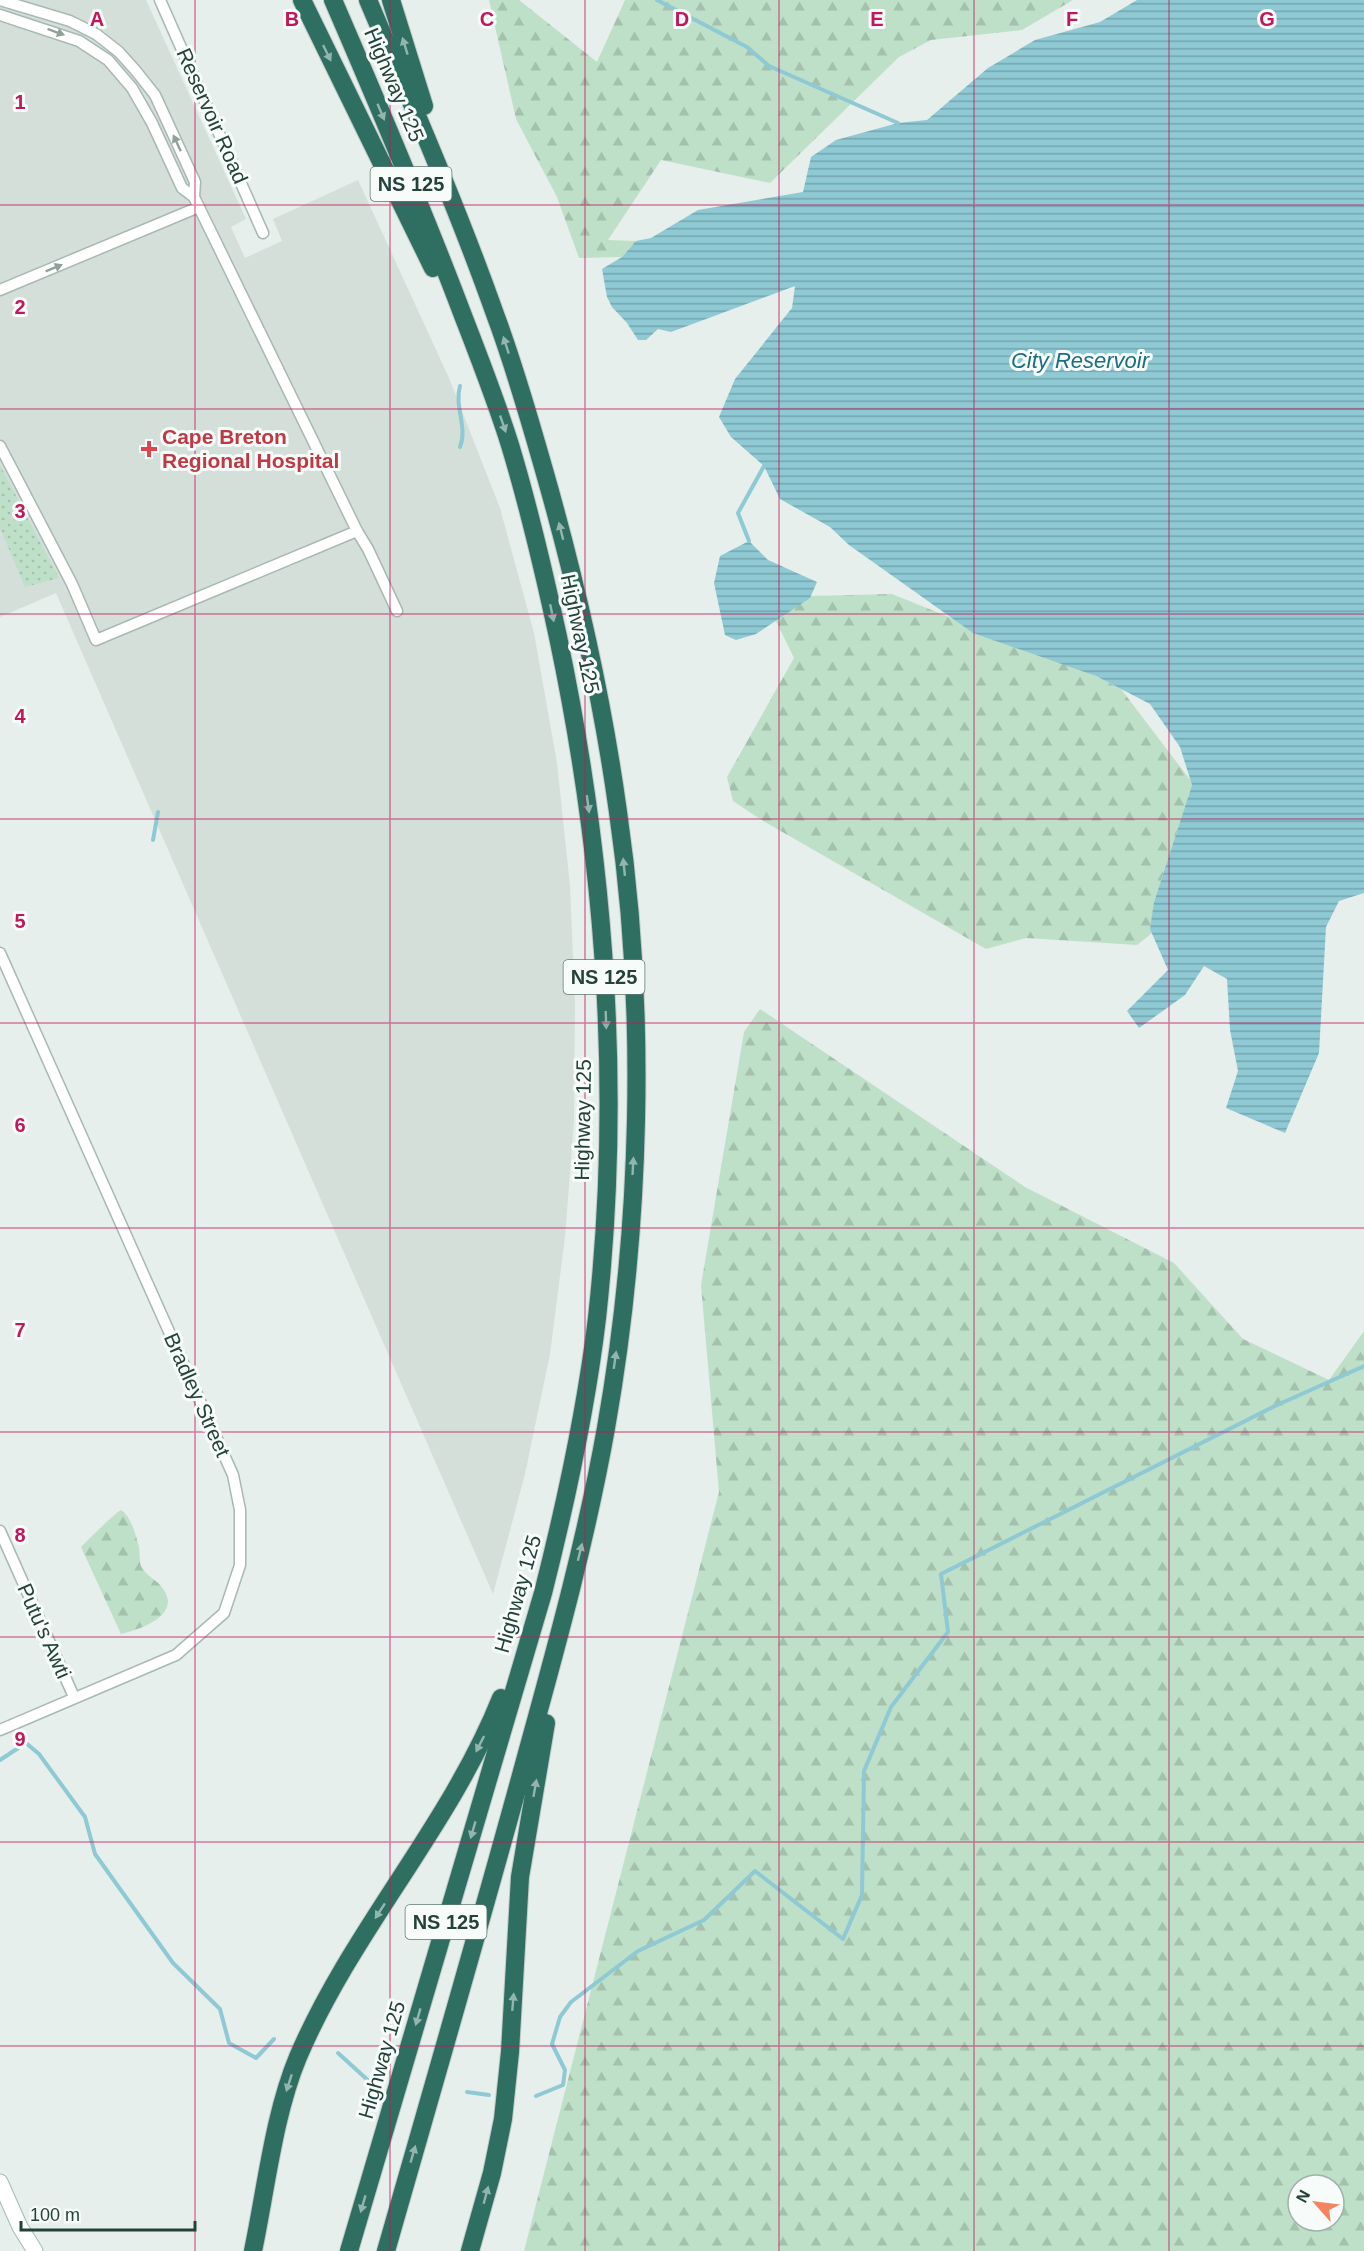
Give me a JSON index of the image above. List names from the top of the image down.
{
  "streets": {
    "highway": ["Highway 125", "NS 125"],
    "street": ["Reservoir Road", "Bradley Street", "Putu's Awti"]
  },
  "crossings": [
    ["Bradley Street", "Putu's Awti"]
  ],
  "water": ["City Reservoir"],
  "places": {
    "health": ["Cape Breton Regional Hospital"]
  },
  "scale_bar": "100 m",
  "north": "top left",
  "grid": {
    "columns": [
      "A",
      "B",
      "C",
      "D",
      "E",
      "F",
      "G"
    ],
    "rows": [
      "1",
      "2",
      "3",
      "4",
      "5",
      "6",
      "7",
      "8",
      "9"
    ]
  }
}
